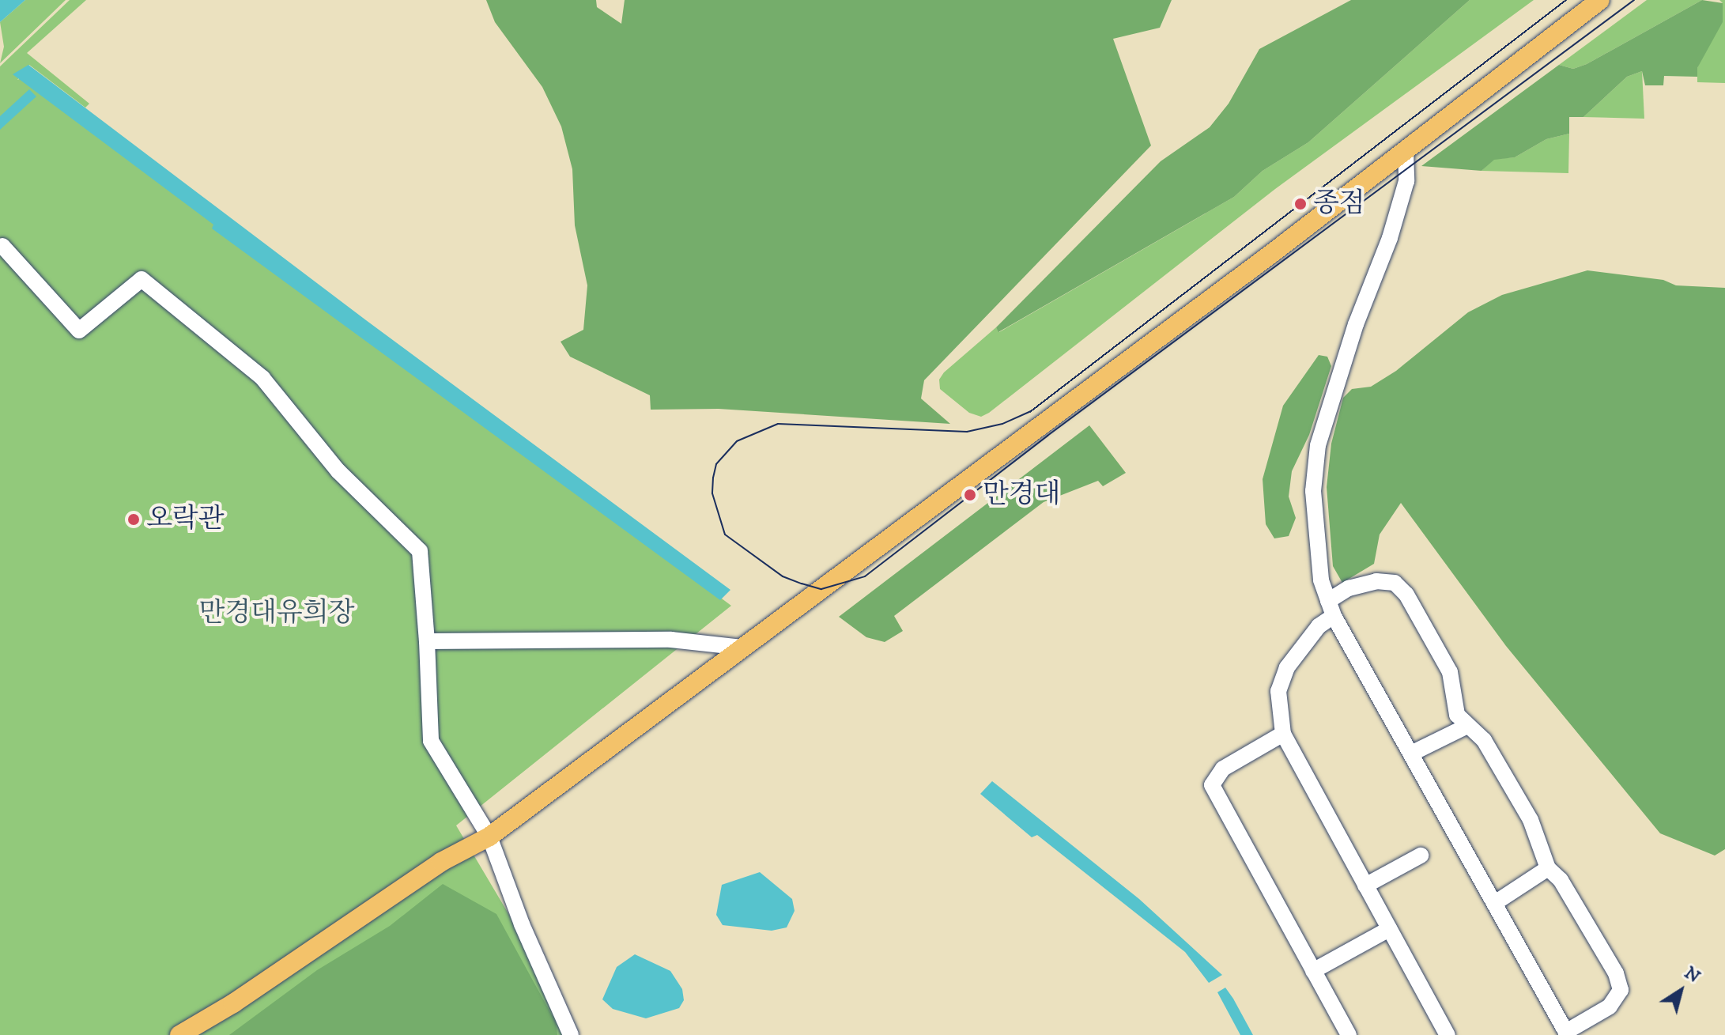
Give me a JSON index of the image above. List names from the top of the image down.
{
  "parks": ["만경대유희장"],
  "places": ["종점", "만경대", "오락관"],
  "north": "top right"
}
